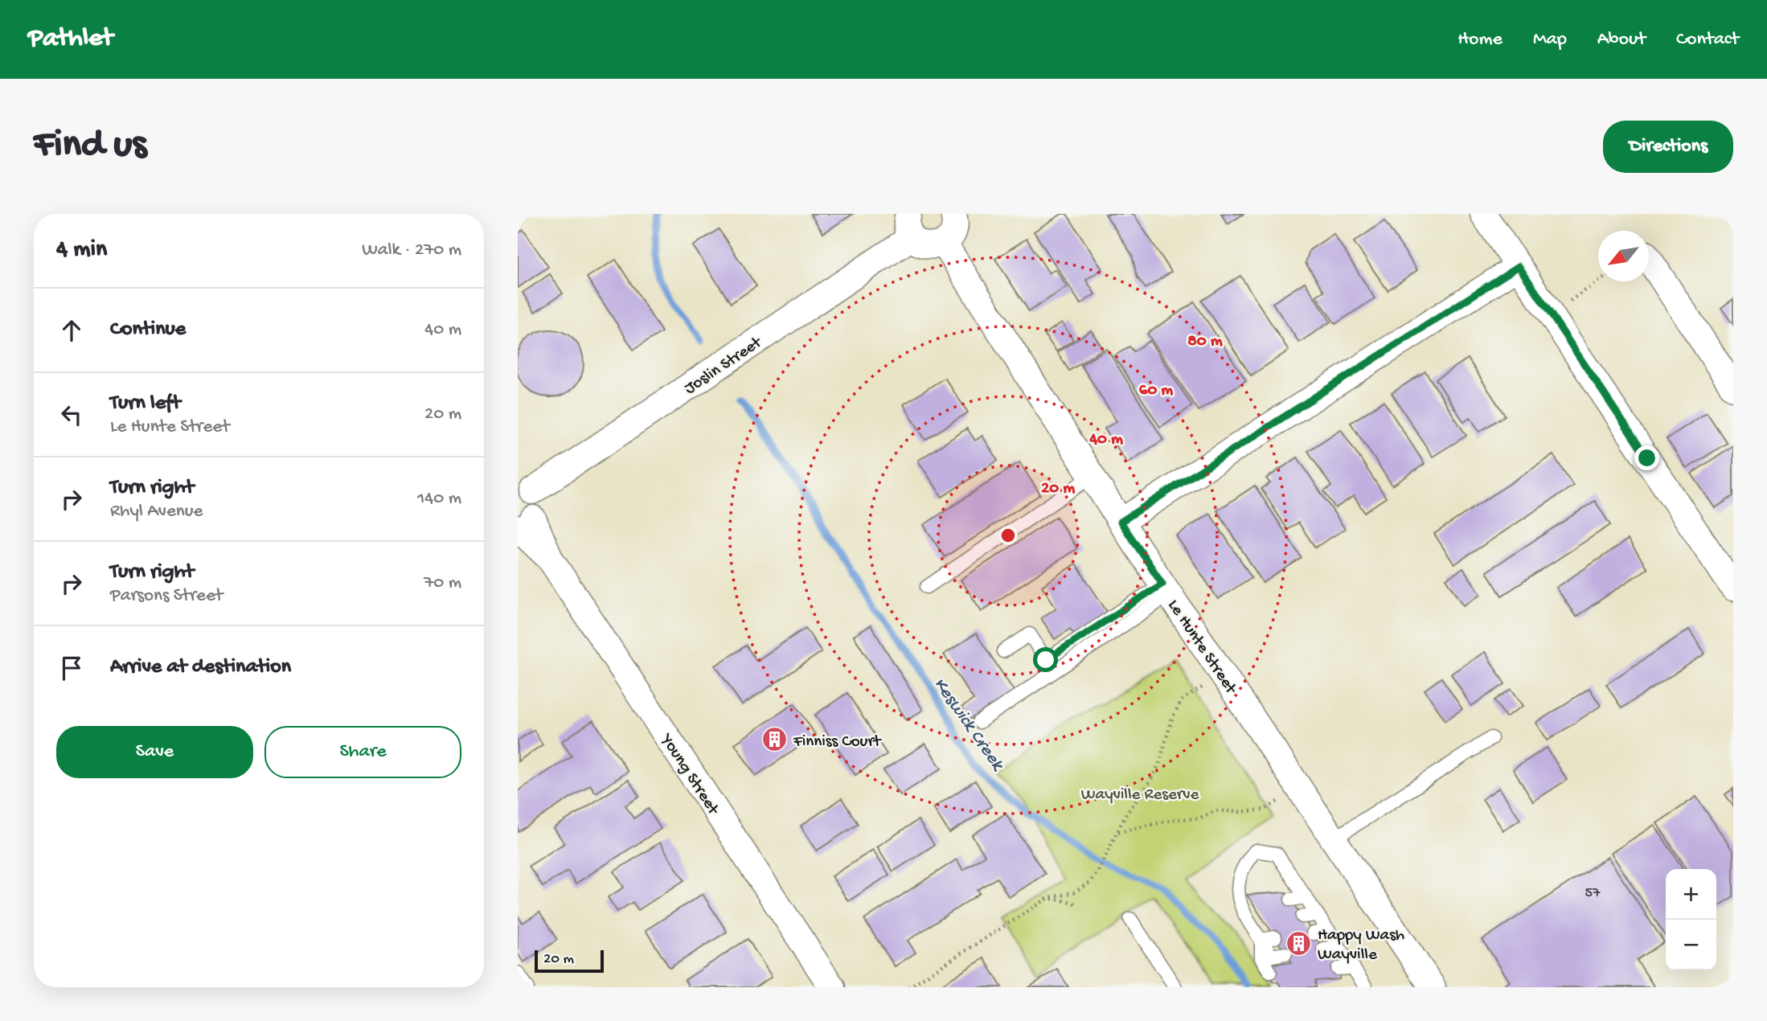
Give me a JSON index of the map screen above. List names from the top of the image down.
{
  "streets": {
    "street": ["Joslin Street", "Le Hunte Street", "Young Street"]
  },
  "water": ["Keswick Creek"],
  "parks": ["Wayville Reserve"],
  "places": {
    "building": ["Finniss Court", "Happy Wash Wayville"]
  },
  "house_numbers": ["57"],
  "scale_bar": "20 m",
  "north": "bottom left",
  "page": {
    "header": "Pathlet",
    "nav": [
      "Home",
      "Map",
      "About",
      "Contact"
    ],
    "buttons": [
      "Directions",
      ["Save", "Share"]
    ],
    "title": "Find us",
    "heading": ["4 min", "Walk · 270 m"],
    "list": [
      ["Continue", "40 m"],
      ["Turn left", "Le Hunte Street", "20 m"],
      ["Turn right", "Rhyl Avenue", "140 m"],
      ["Turn right", "Parsons Street", "70 m"],
      "Arrive at destination"
    ],
    "map_buttons": ["+", "−"],
    "scale": "20 m"
  },
  "rings": [
    "80 m",
    "60 m",
    "40 m",
    "20 m"
  ]
}
